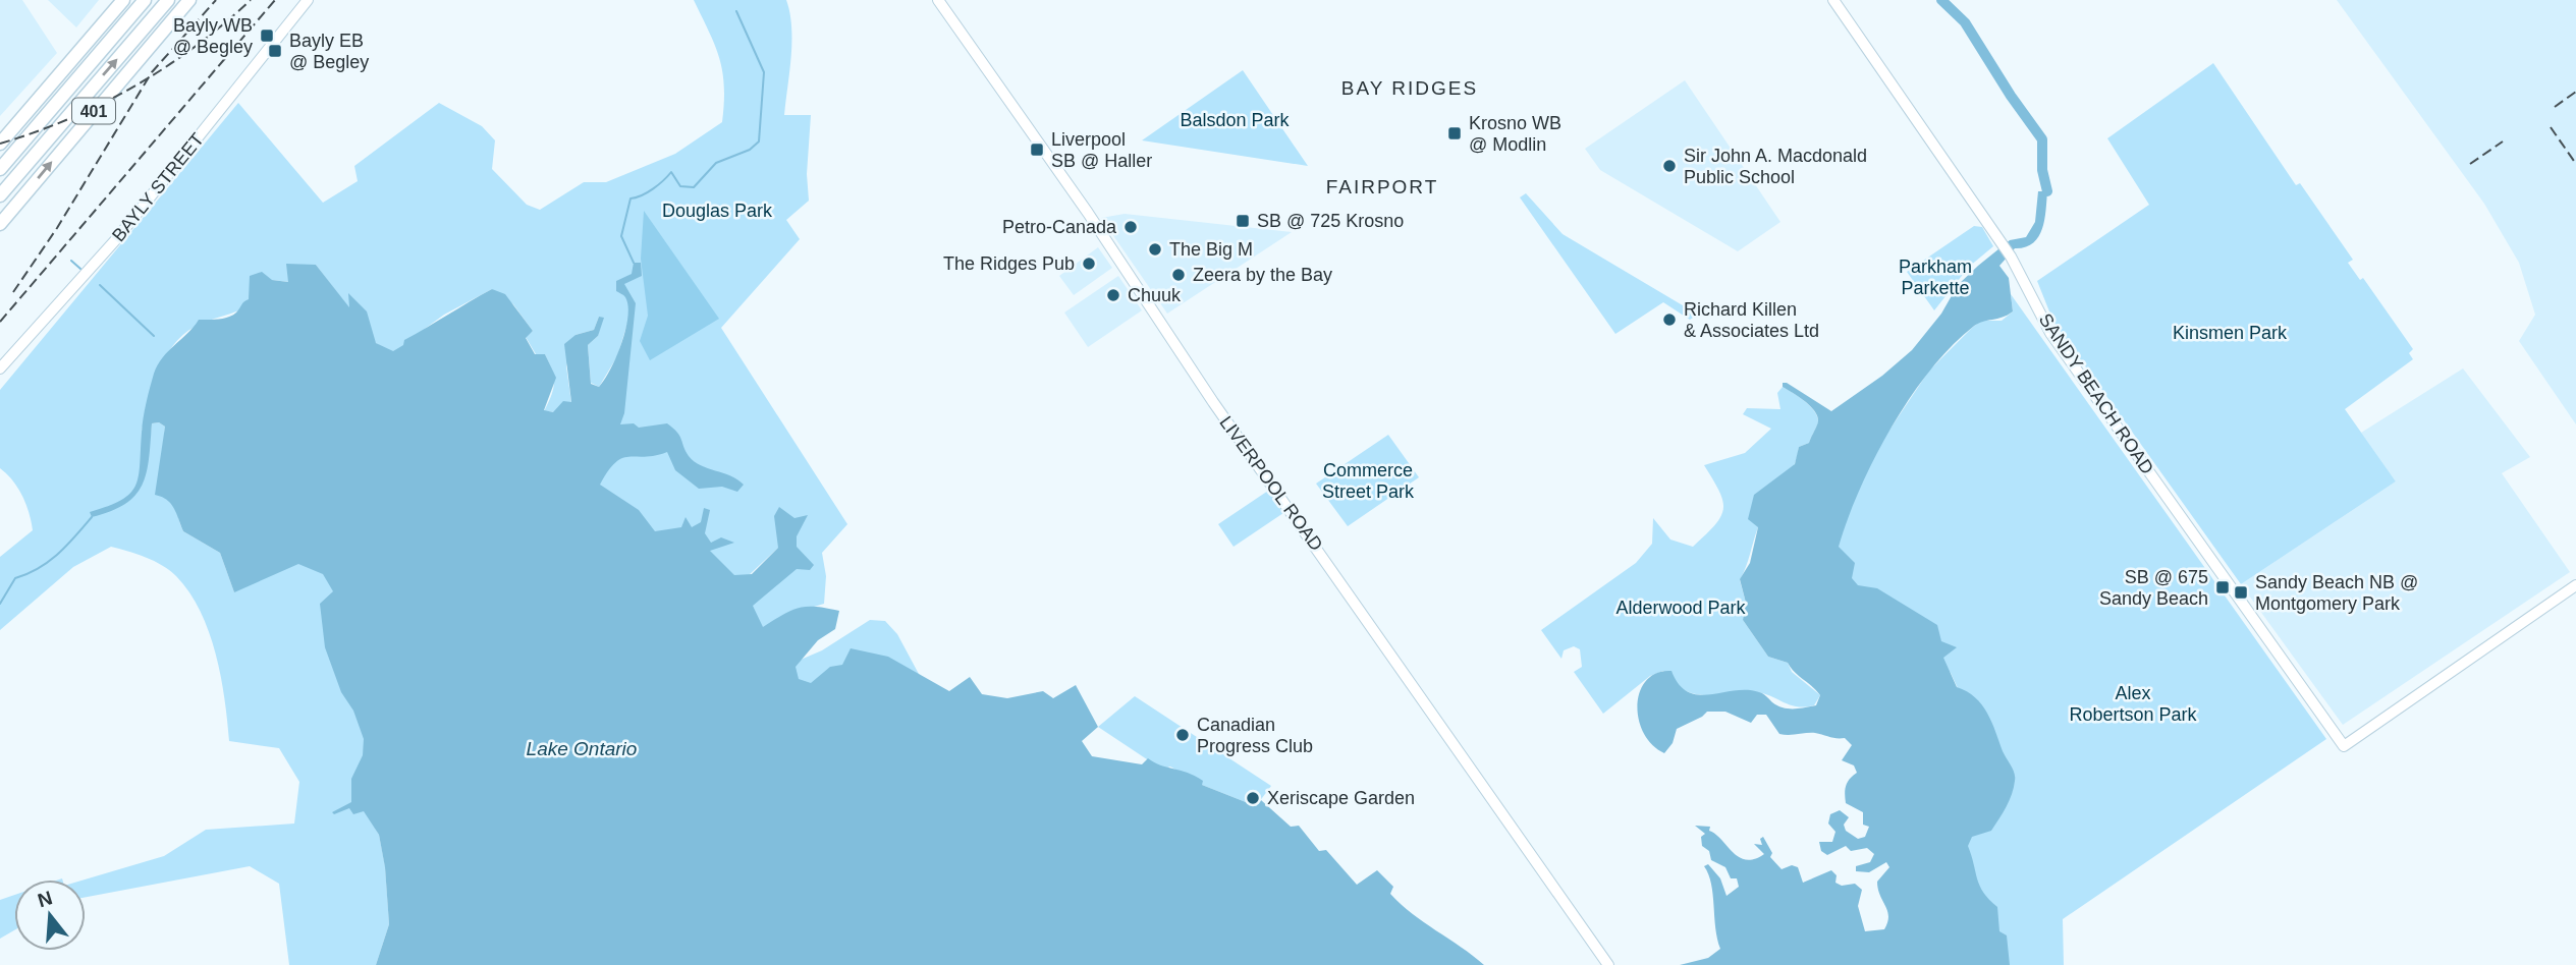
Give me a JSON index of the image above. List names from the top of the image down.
{
  "streets": {
    "highway": ["401"],
    "street": ["BAYLY STREET", "SANDY BEACH ROAD", "LIVERPOOL ROAD"]
  },
  "districts": ["BAY RIDGES", "FAIRPORT"],
  "water": ["Lake Ontario"],
  "parks": [
    "Balsdon Park",
    "Douglas Park",
    "Parkham Parkette",
    "Kinsmen Park",
    "Commerce Street Park",
    "Alderwood Park",
    "Alex Robertson Park"
  ],
  "places": {
    "transit": [
      "Bayly WB @ Begley",
      "Bayly EB @ Begley",
      "Krosno WB @ Modlin",
      "Liverpool SB @ Haller",
      "SB @ 725 Krosno",
      "SB @ 675 Sandy Beach",
      "Sandy Beach NB @ Montgomery Park"
    ],
    "other": [
      "Sir John A. Macdonald Public School",
      "Petro-Canada",
      "The Big M",
      "The Ridges Pub",
      "Zeera by the Bay",
      "Chuuk",
      "Richard Killen & Associates Ltd",
      "Canadian Progress Club",
      "Xeriscape Garden"
    ]
  },
  "north": "top"
}
